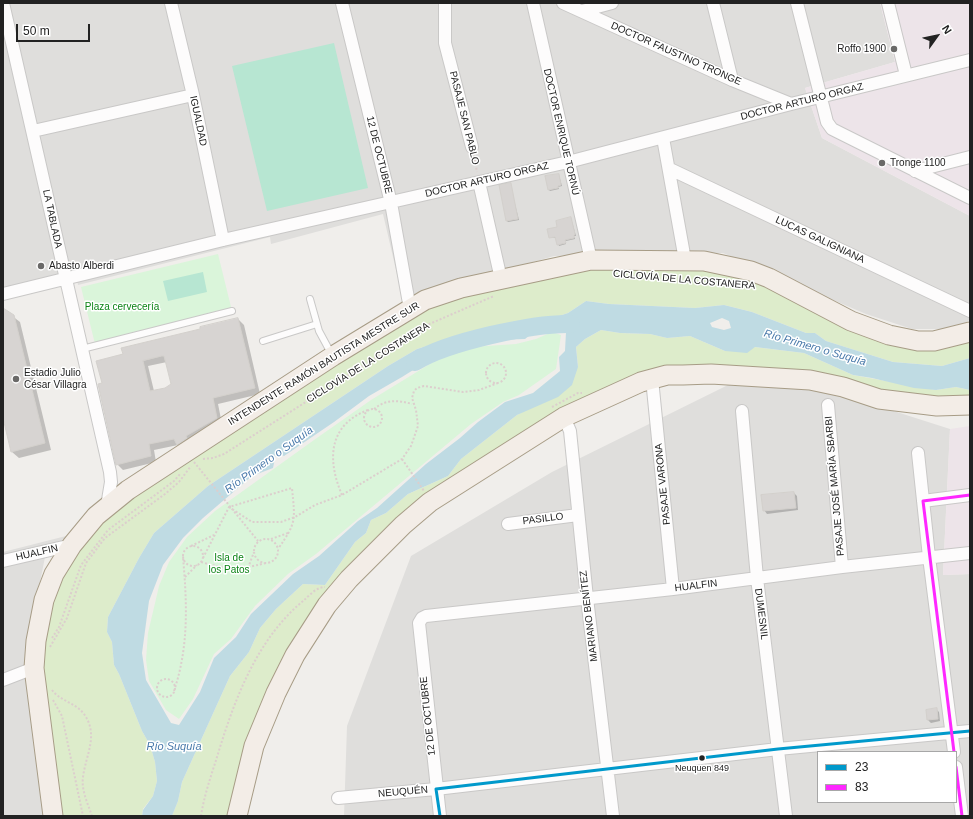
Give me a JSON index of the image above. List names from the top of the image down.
{
  "streets": {
    "main road": ["INTENDENTE RAMÓN BAUTISTA MESTRE SUR"],
    "street": [
      "DOCTOR FAUSTINO TRONGE",
      "DOCTOR ARTURO ORGAZ",
      "PASAJE SAN PABLO",
      "IGUALDAD",
      "DOCTOR ENRIQUE TORNÚ",
      "12 DE OCTUBRE",
      "LA TABLADA",
      "LUCAS GALIGNIANA",
      "PASAJE VARONA",
      "PASAJE JOSÉ MARÍA SBARBI",
      "PASILLO",
      "HUALFIN",
      "DUMESNIL",
      "MARIANO BENÍTEZ",
      "NEUQUÉN"
    ],
    "path": ["CICLOVÍA DE LA COSTANERA"]
  },
  "crossings": [
    ["DOCTOR FAUSTINO TRONGE", "DOCTOR ARTURO ORGAZ"],
    ["DOCTOR ARTURO ORGAZ", "PASAJE SAN PABLO"],
    ["DOCTOR ARTURO ORGAZ", "IGUALDAD"],
    ["DOCTOR ARTURO ORGAZ", "DOCTOR ENRIQUE TORNÚ"],
    ["DOCTOR ARTURO ORGAZ", "12 DE OCTUBRE"],
    ["DOCTOR ARTURO ORGAZ", "LA TABLADA"],
    ["DOCTOR ENRIQUE TORNÚ", "INTENDENTE RAMÓN BAUTISTA MESTRE SUR"],
    ["12 DE OCTUBRE", "INTENDENTE RAMÓN BAUTISTA MESTRE SUR"],
    ["12 DE OCTUBRE", "HUALFIN"],
    ["12 DE OCTUBRE", "NEUQUÉN"],
    ["LA TABLADA", "INTENDENTE RAMÓN BAUTISTA MESTRE SUR"],
    ["CICLOVÍA DE LA COSTANERA", "INTENDENTE RAMÓN BAUTISTA MESTRE SUR"],
    ["INTENDENTE RAMÓN BAUTISTA MESTRE SUR", "HUALFIN"],
    ["PASAJE VARONA", "HUALFIN"],
    ["PASAJE JOSÉ MARÍA SBARBI", "HUALFIN"],
    ["PASILLO", "MARIANO BENÍTEZ"],
    ["HUALFIN", "DUMESNIL"],
    ["HUALFIN", "MARIANO BENÍTEZ"],
    ["DUMESNIL", "NEUQUÉN"],
    ["MARIANO BENÍTEZ", "NEUQUÉN"]
  ],
  "water": ["Río Primero o Suquía", "Río Suquía"],
  "parks": ["Plaza cervecería", "Isla de los Patos"],
  "places": [
    "Roffo 1900",
    "Tronge 1100",
    "Abasto Alberdi",
    "Estadio Julio César Villagra",
    "Neuquen 849"
  ],
  "lines": ["transit line 83", "transit line 23"],
  "legend": ["23", "83"],
  "scale_bar": "50 m",
  "north": "top right"
}
